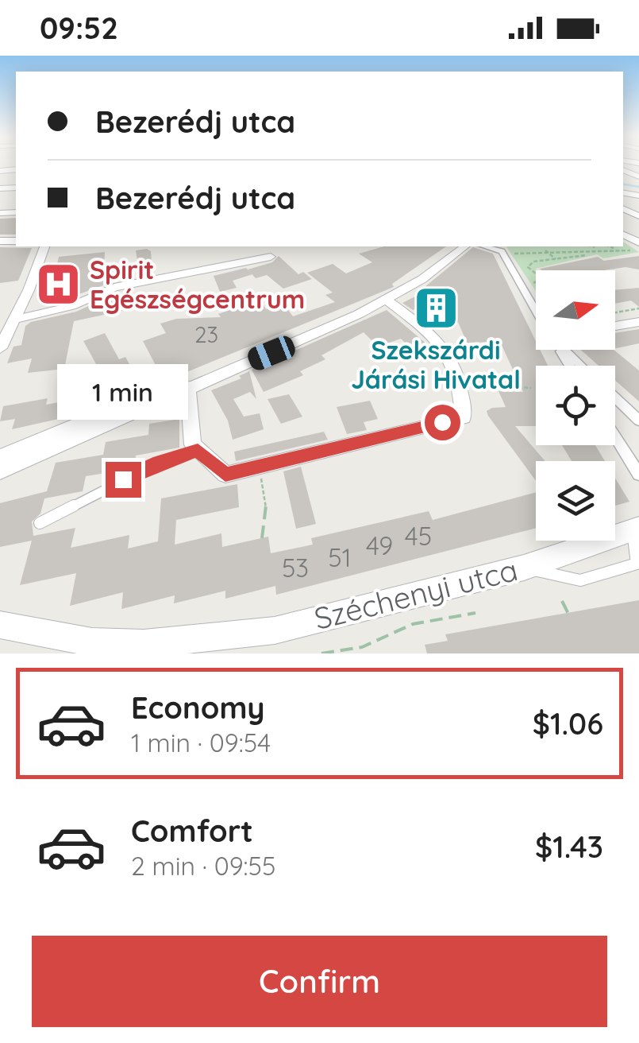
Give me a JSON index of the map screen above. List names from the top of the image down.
{
  "streets": {
    "street": ["Széchenyi utca"]
  },
  "places": {
    "hospital": ["Spirit Egészségcentrum"],
    "building": ["Szekszárdi Járási Hivatal"]
  },
  "house_numbers": [
    "23",
    "45",
    "49",
    "51",
    "53"
  ],
  "north": "right",
  "page": {
    "status": "09:52",
    "banner": ["Bezerédj utca", "Bezerédj utca"],
    "bubble": "1 min",
    "list": [
      {
        "name": "Economy",
        "note": "1 min · 09:54",
        "value": "$1.06"
      },
      {
        "name": "Comfort",
        "note": "2 min · 09:55",
        "value": "$1.43"
      }
    ],
    "buttons": "Confirm"
  }
}
